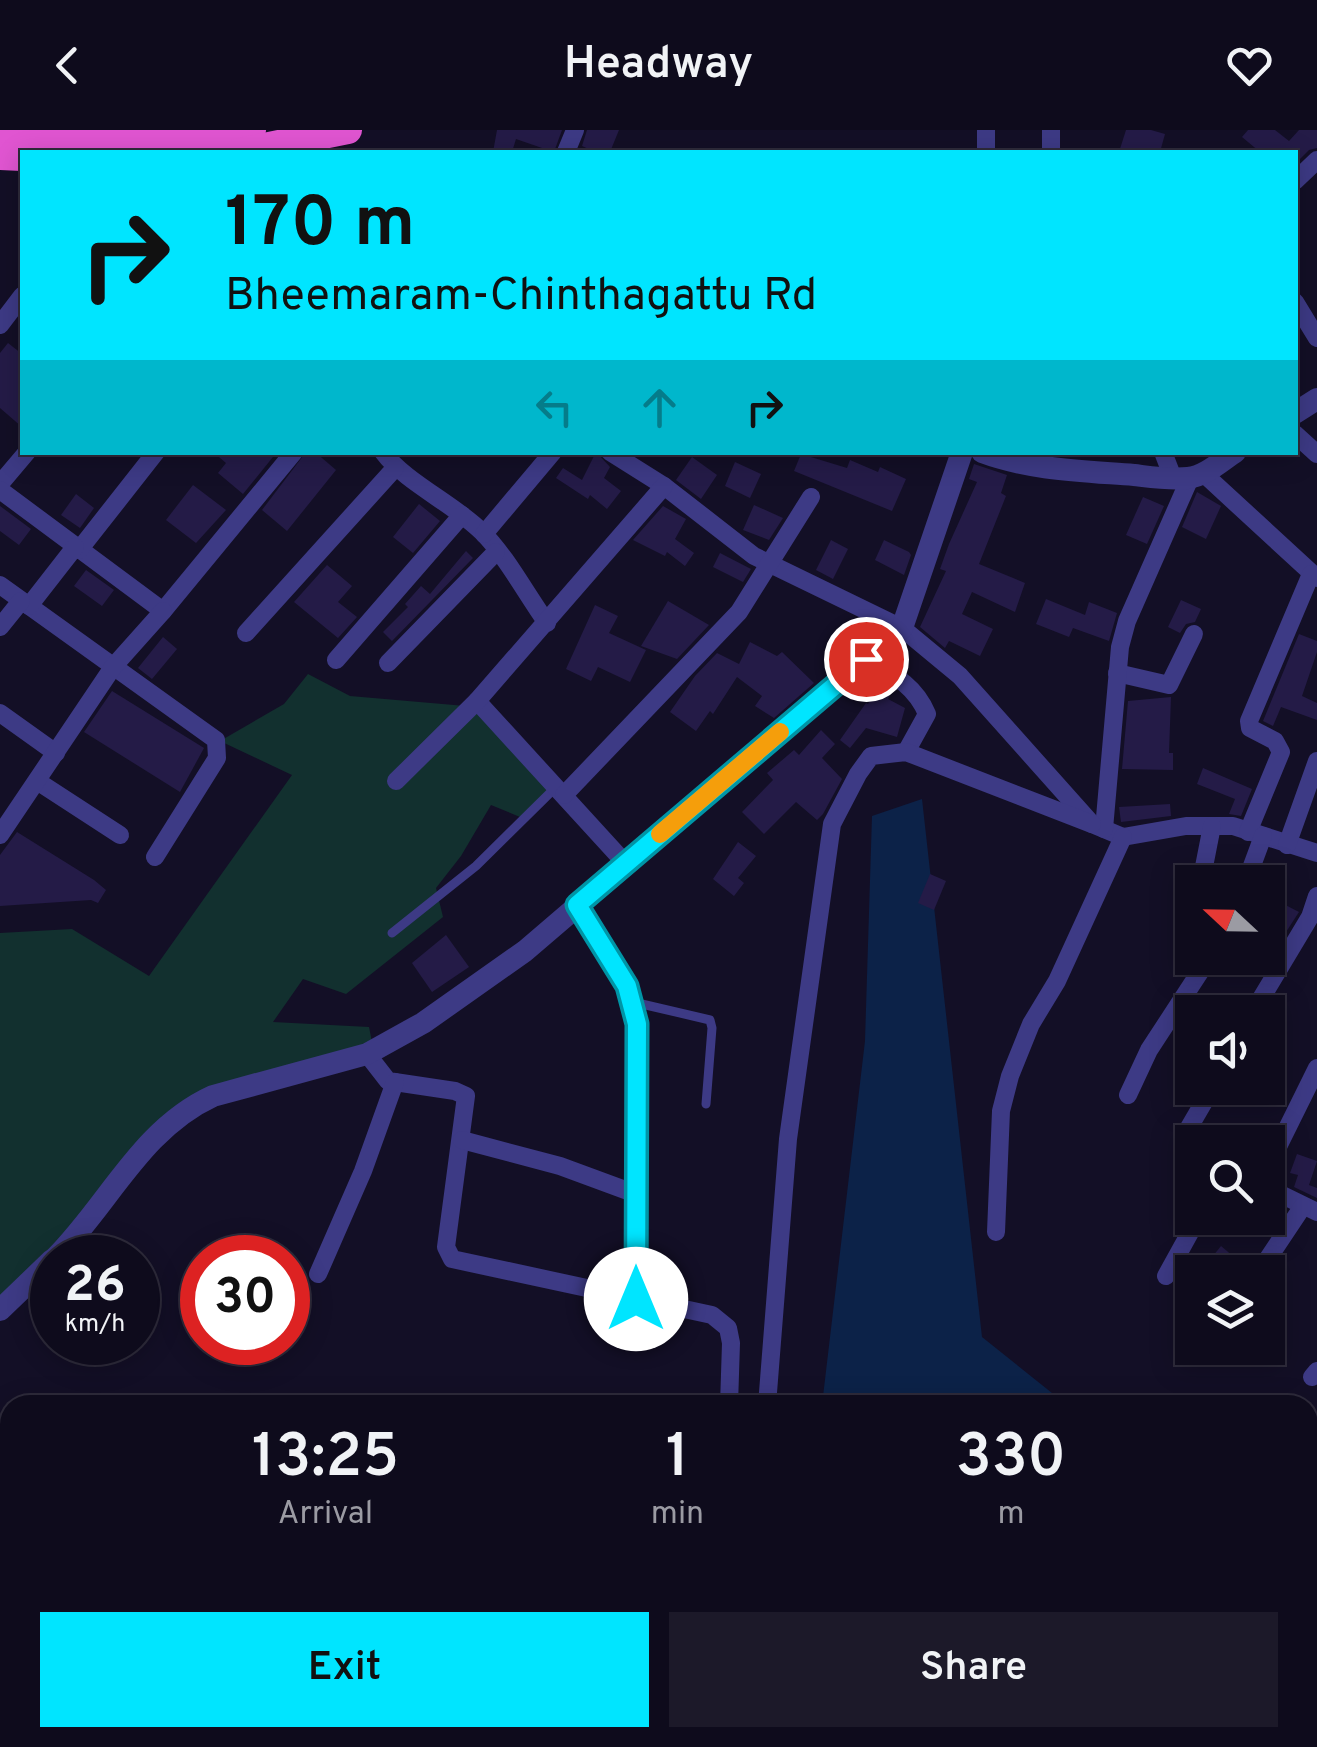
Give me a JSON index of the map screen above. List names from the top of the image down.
{
  "north": "left",
  "page": {
    "header": "Headway",
    "turn": ["170 m", "Bheemaram-Chinthagattu Rd"],
    "speed": "26 km/h",
    "limit": "30",
    "eta": [
      "13:25",
      "Arrival",
      "1",
      "min",
      "330",
      "m"
    ],
    "buttons": ["Exit", "Share"]
  }
}
